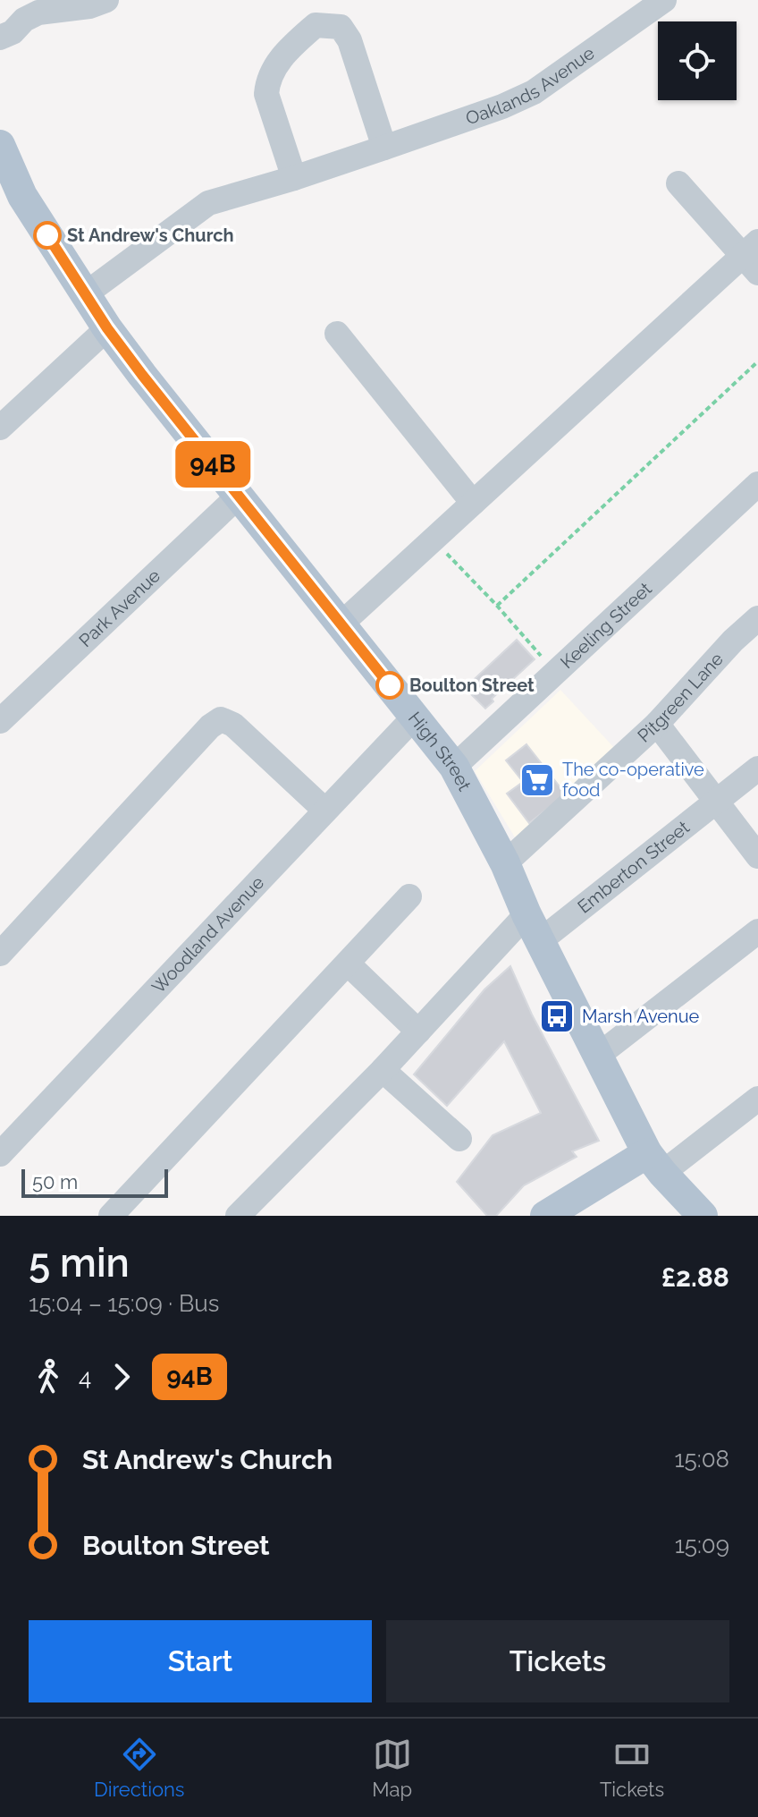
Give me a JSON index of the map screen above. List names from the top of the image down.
{
  "streets": {
    "main road": ["High Street"],
    "street": [
      "Oaklands Avenue",
      "Park Avenue",
      "Keeling Street",
      "Pitgreen Lane",
      "Emberton Street",
      "Woodland Avenue"
    ]
  },
  "crossings": [
    ["Oaklands Avenue", "High Street"],
    ["Park Avenue", "High Street"],
    ["Keeling Street", "High Street"],
    ["Pitgreen Lane", "High Street"],
    ["High Street", "Emberton Street"],
    ["High Street", "Woodland Avenue"]
  ],
  "places": {
    "other": ["St Andrew's Church", "Boulton Street"],
    "supermarket": ["The co-operative food"],
    "bus stop": ["Marsh Avenue"]
  },
  "lines": ["bus line 94B"],
  "scale_bar": "50 m",
  "page": {
    "on_map": "94B",
    "scale": "50 m",
    "heading": ["5 min", "15:04 – 15:09 · Bus", "£2.88"],
    "legs": ["4", "94B"],
    "list": [
      {
        "name": "St Andrew's Church",
        "value": "15:08"
      },
      {
        "name": "Boulton Street",
        "value": "15:09"
      }
    ],
    "buttons": ["Start", "Tickets"],
    "tabs": ["Directions", "Map", "Tickets"]
  }
}
